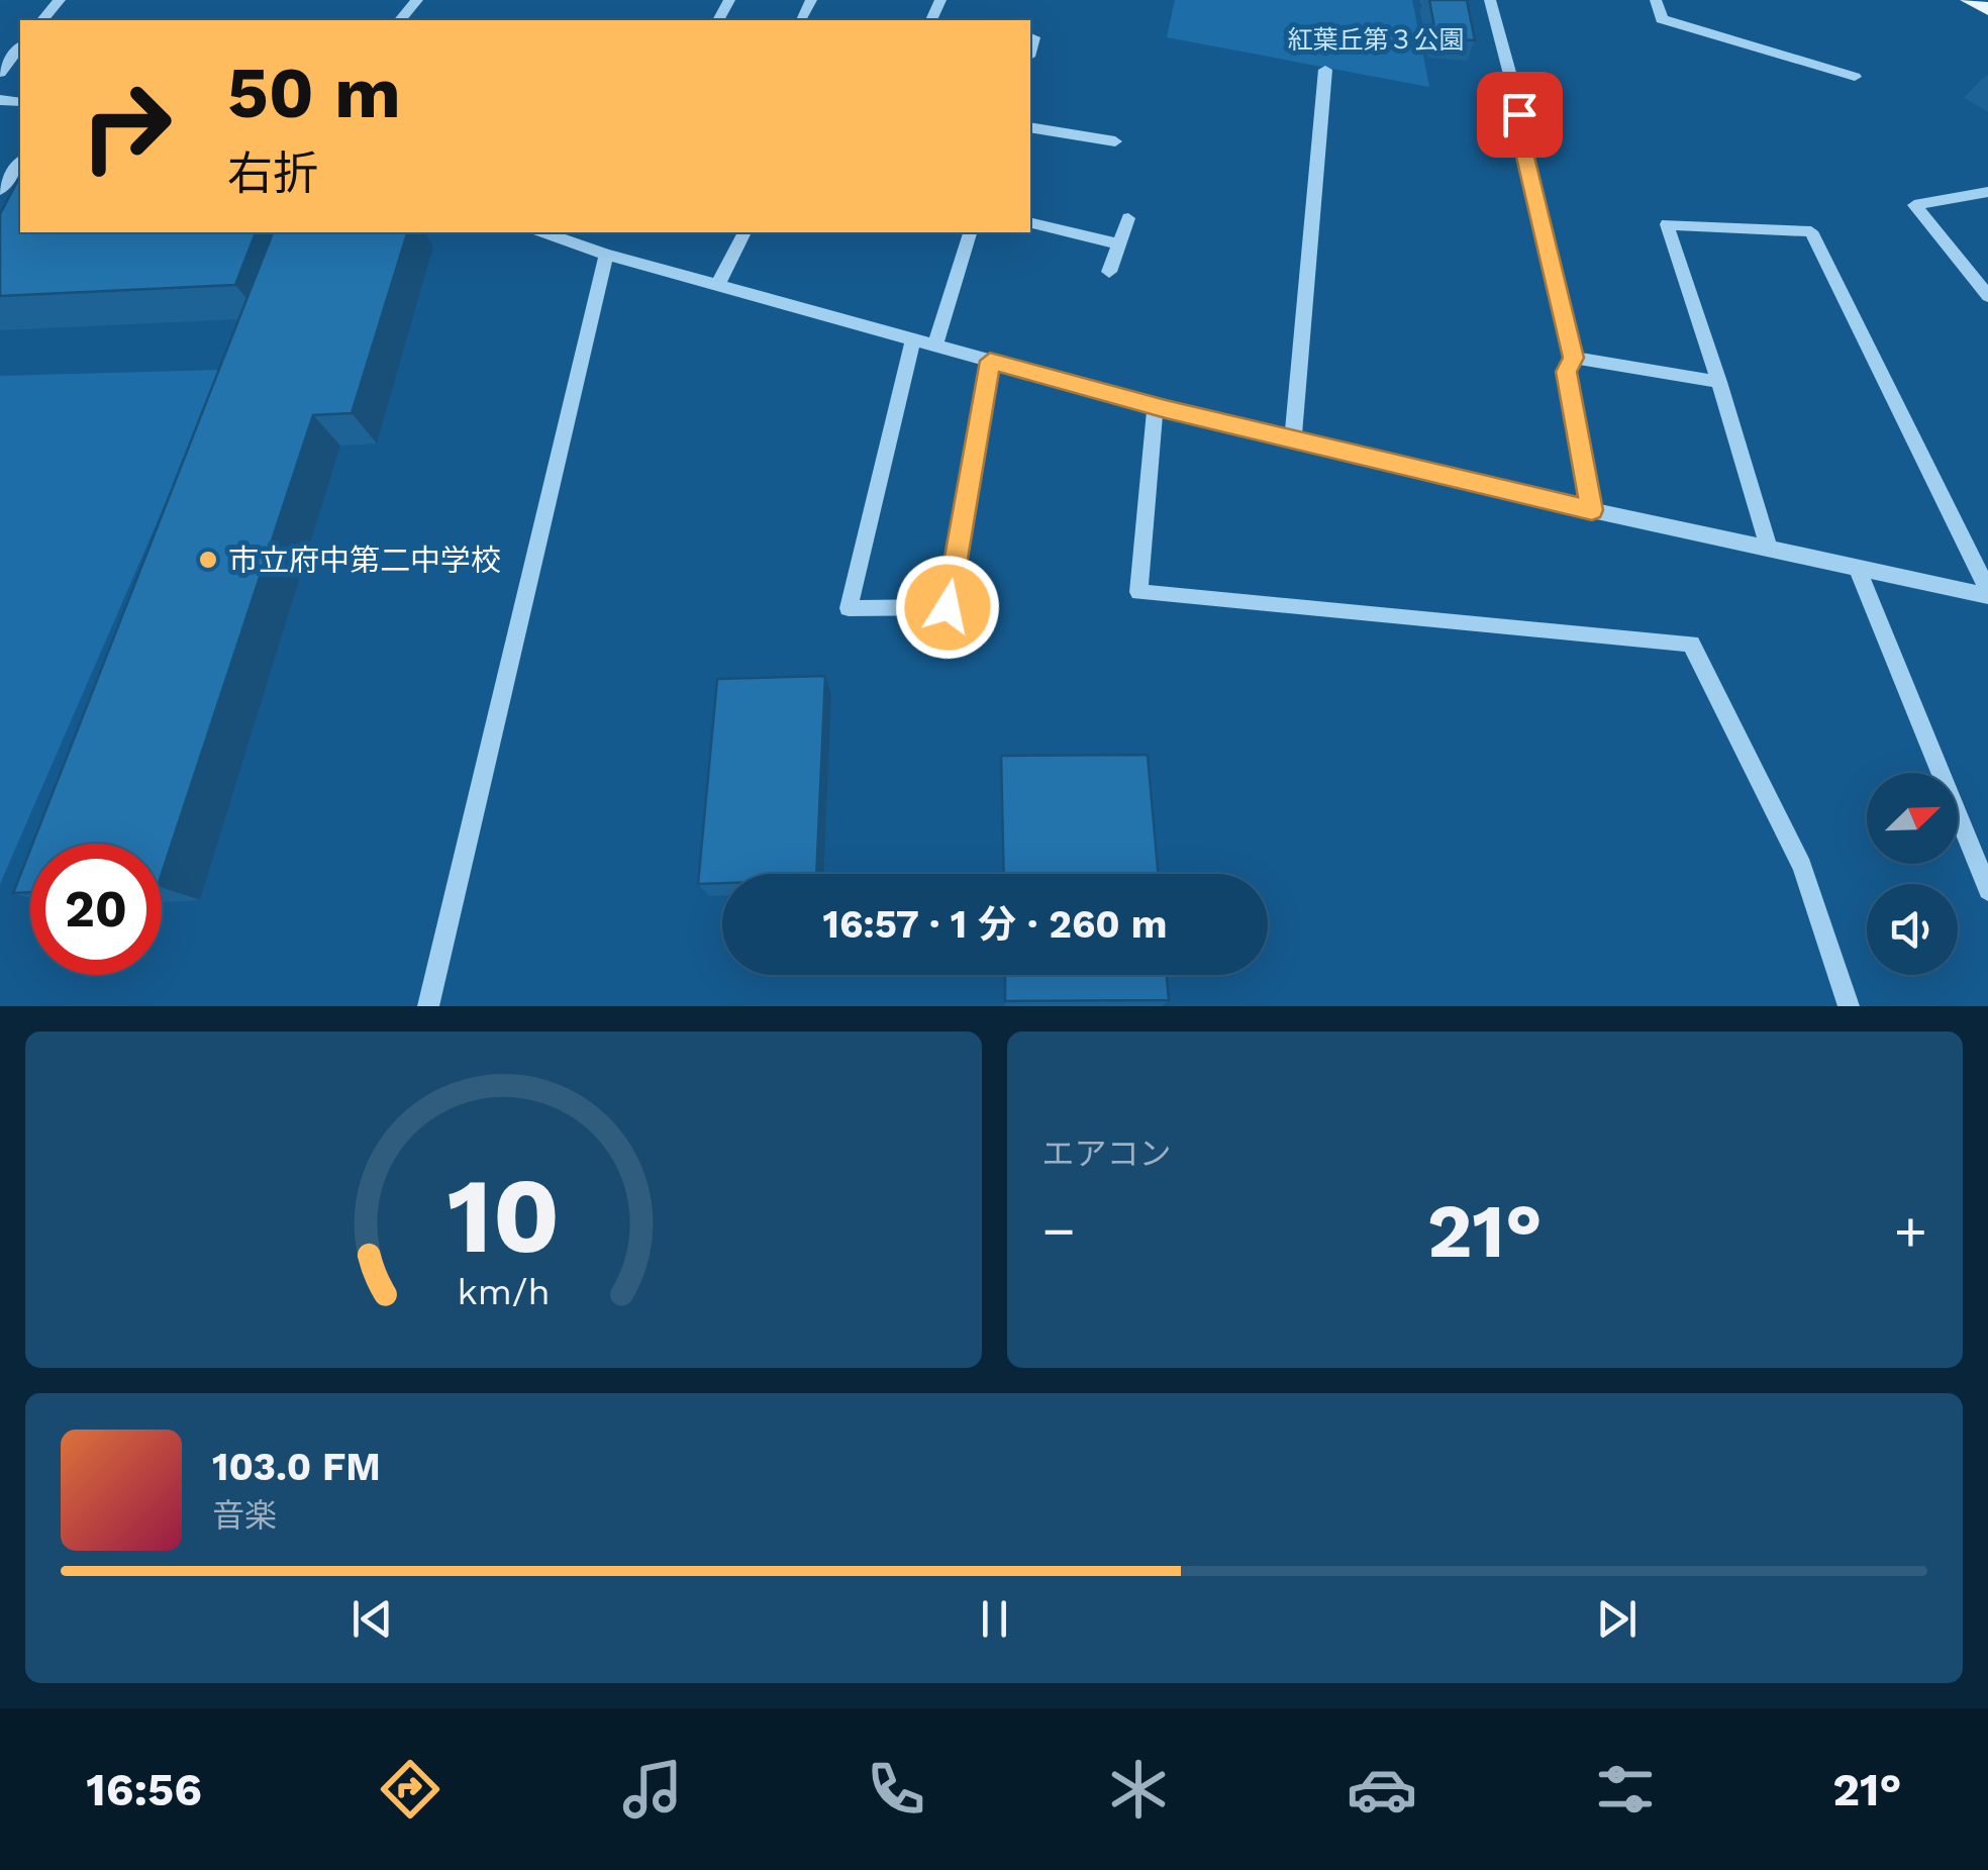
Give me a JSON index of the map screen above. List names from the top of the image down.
{
  "parks": ["紅葉丘第３公園"],
  "places": ["市立府中第二中学校"],
  "north": "top right",
  "page": {
    "turn": ["50 m", "右折"],
    "limit": "20",
    "trip": "16:57 · 1 分 · 260 m",
    "tile": "エアコン",
    "heat": ["−", "21°", "+"],
    "song": ["103.0 FM", "音楽"],
    "tabs": ["16:56", "21°"],
    "gauge": ["10", "km/h"]
  }
}
